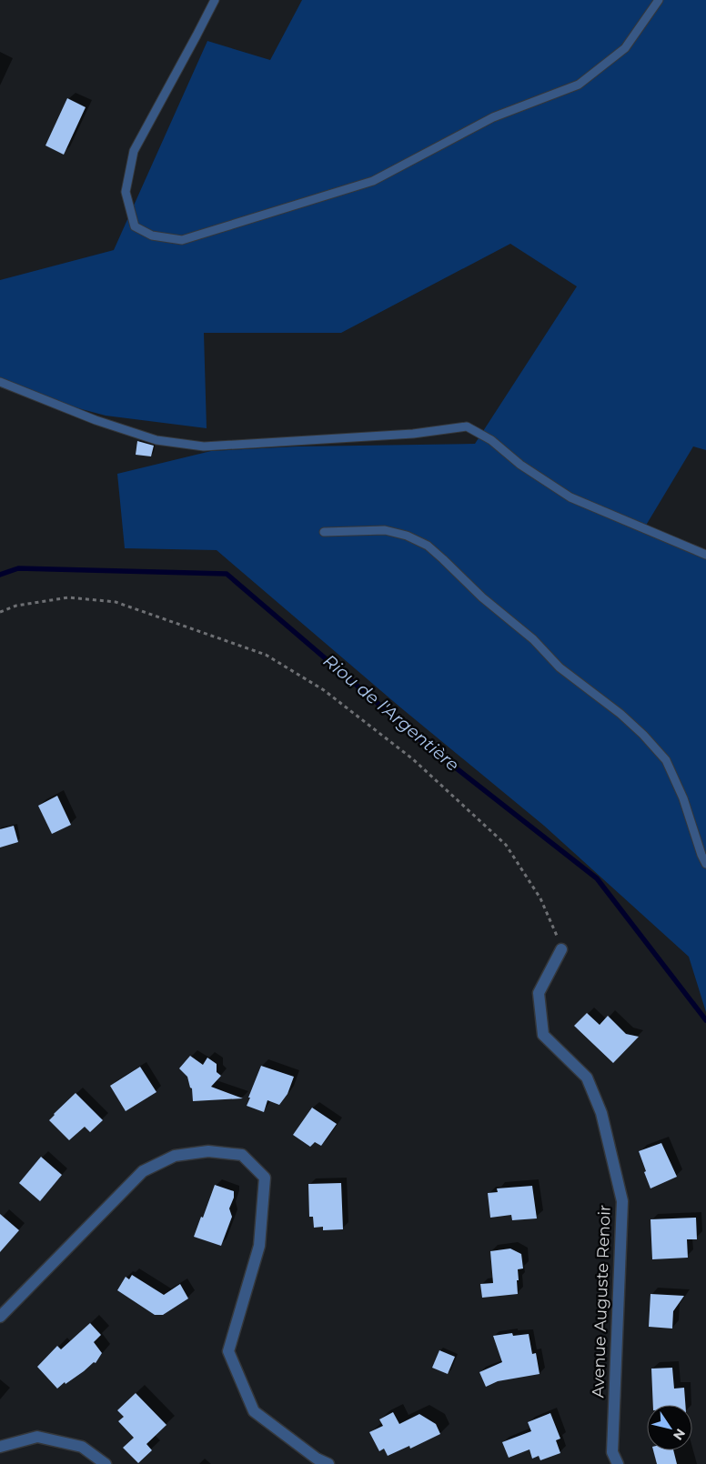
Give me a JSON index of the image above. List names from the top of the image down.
{
  "streets": {
    "street": ["Avenue Auguste Renoir"]
  },
  "water": ["Riou de l'Argentière"],
  "north": "bottom right"
}
